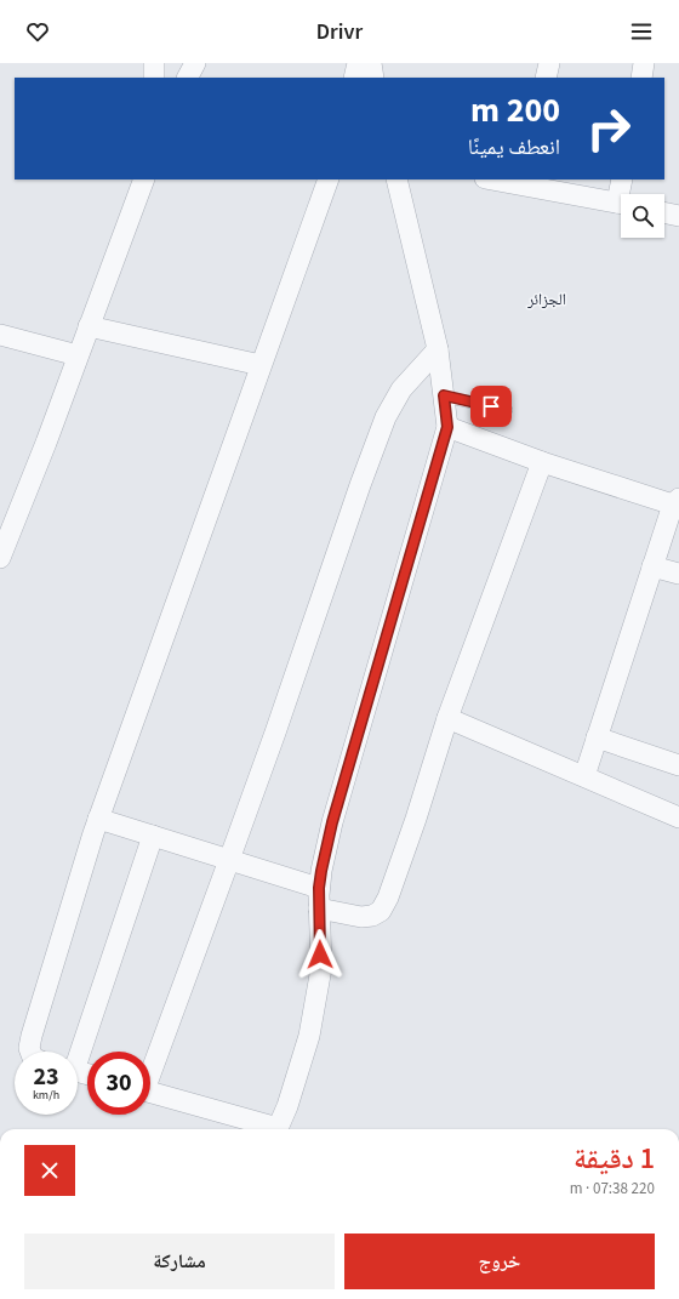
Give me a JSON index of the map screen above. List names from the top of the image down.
{
  "districts": ["الجزائر"],
  "page": {
    "header": "Drivr",
    "turn": ["200 m", "انعطف يمينًا"],
    "speed": "23 km/h",
    "limit": "30",
    "heading": ["1 دقيقة", "220 m · 07:38"],
    "buttons": ["خروج", "مشاركة"]
  }
}
